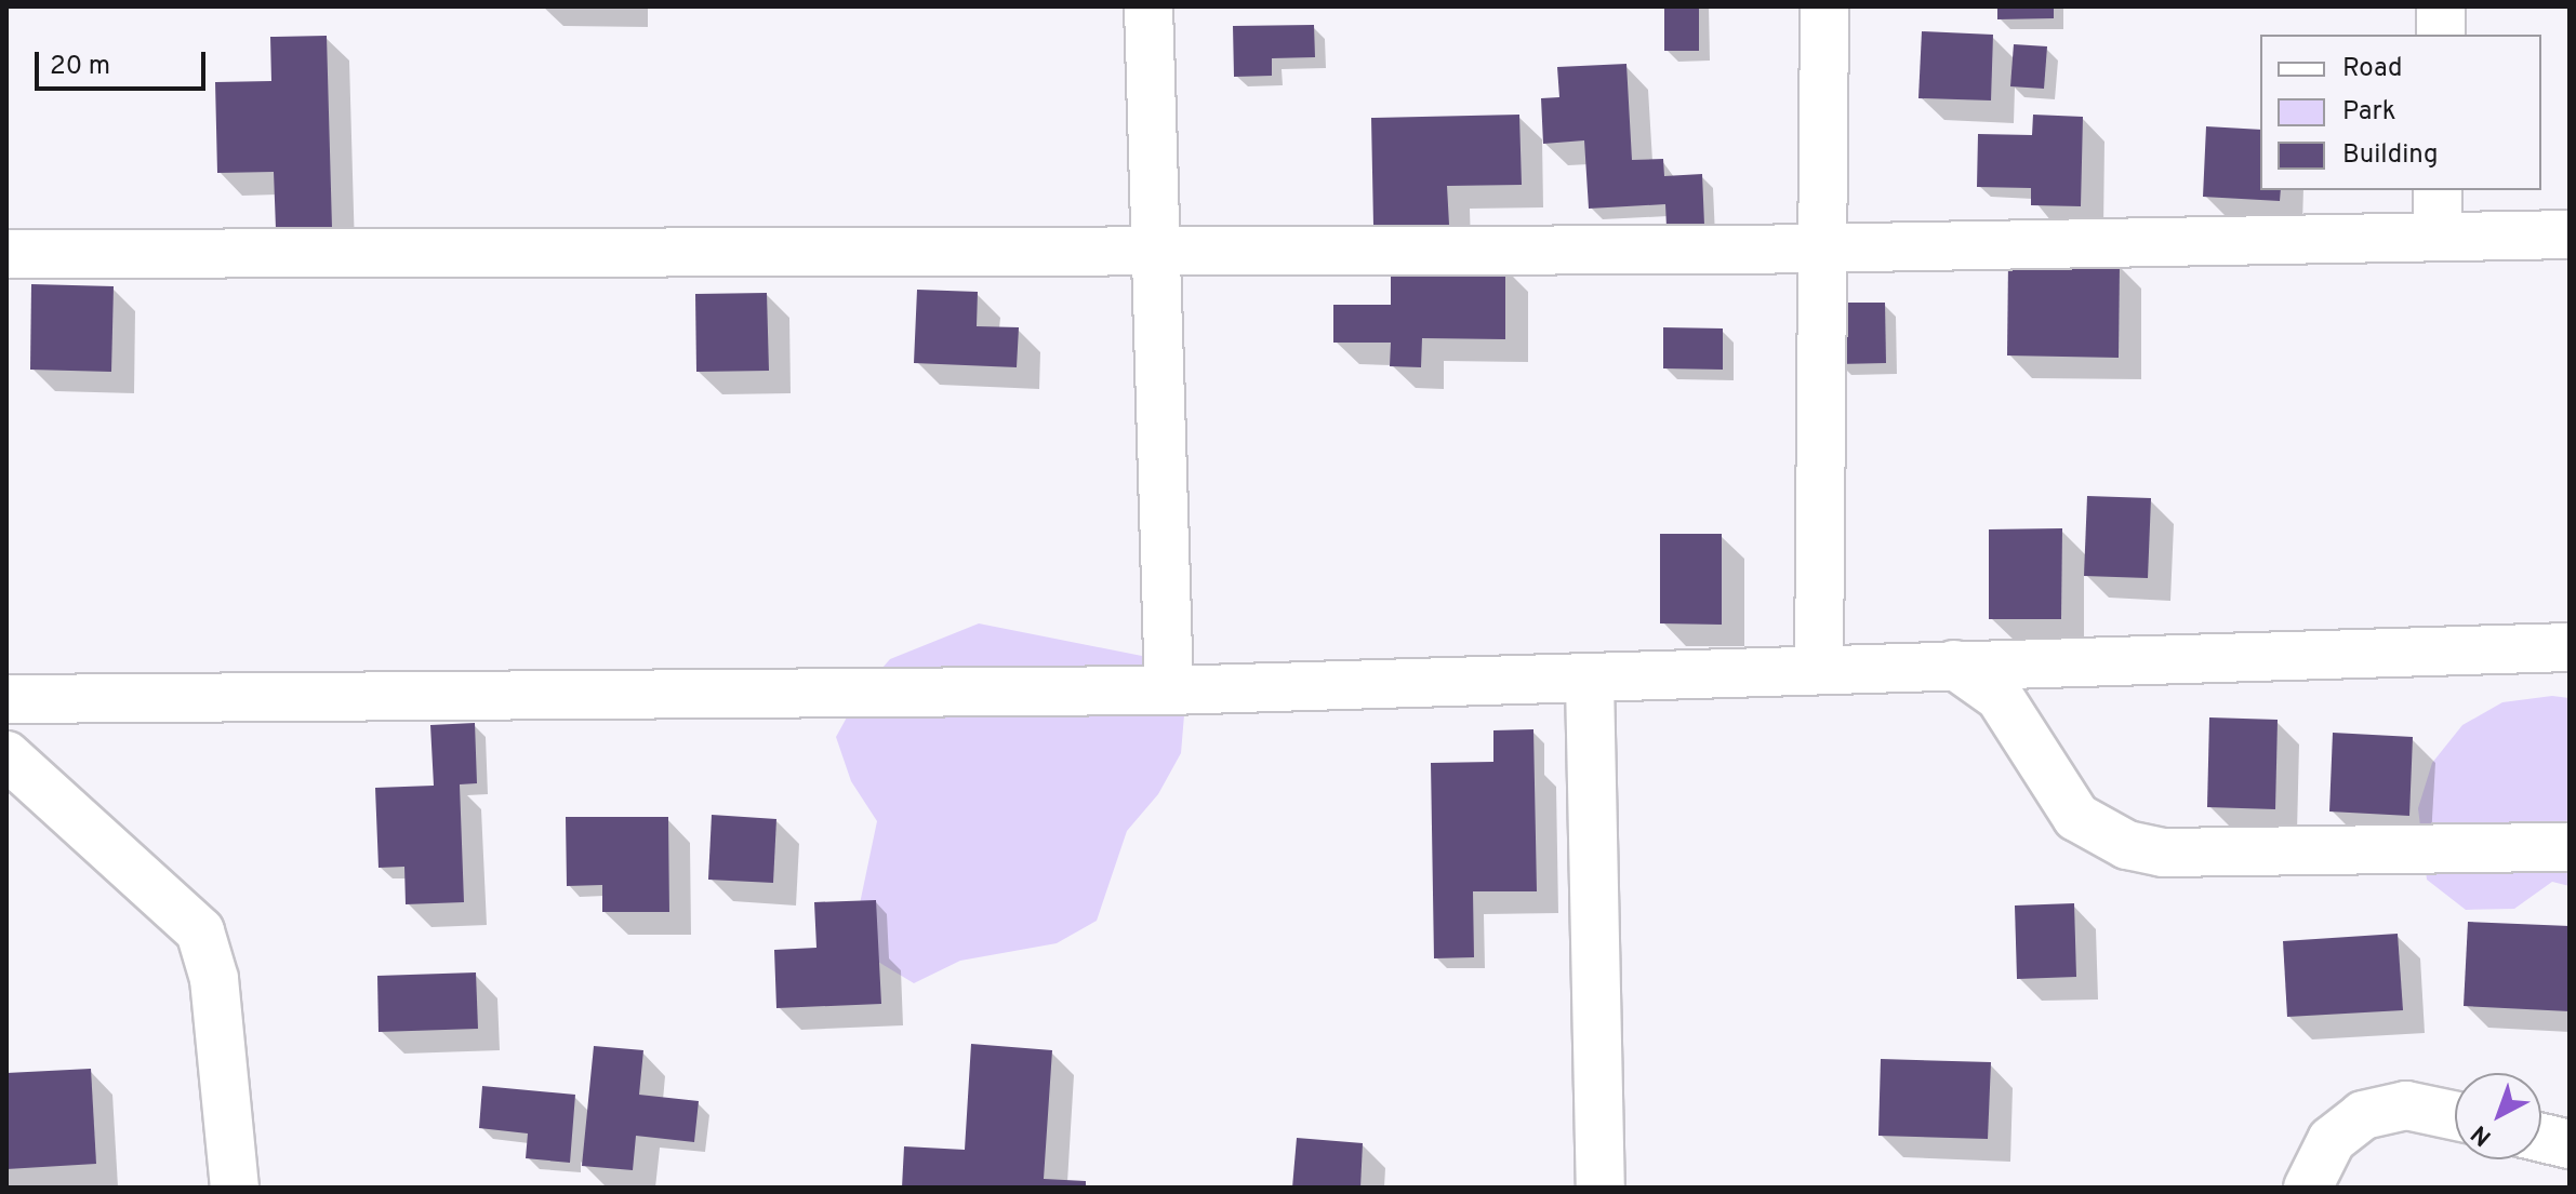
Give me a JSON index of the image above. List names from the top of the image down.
{
  "legend": ["Road", "Park", "Building"],
  "scale_bar": "20 m",
  "north": "bottom left"
}
